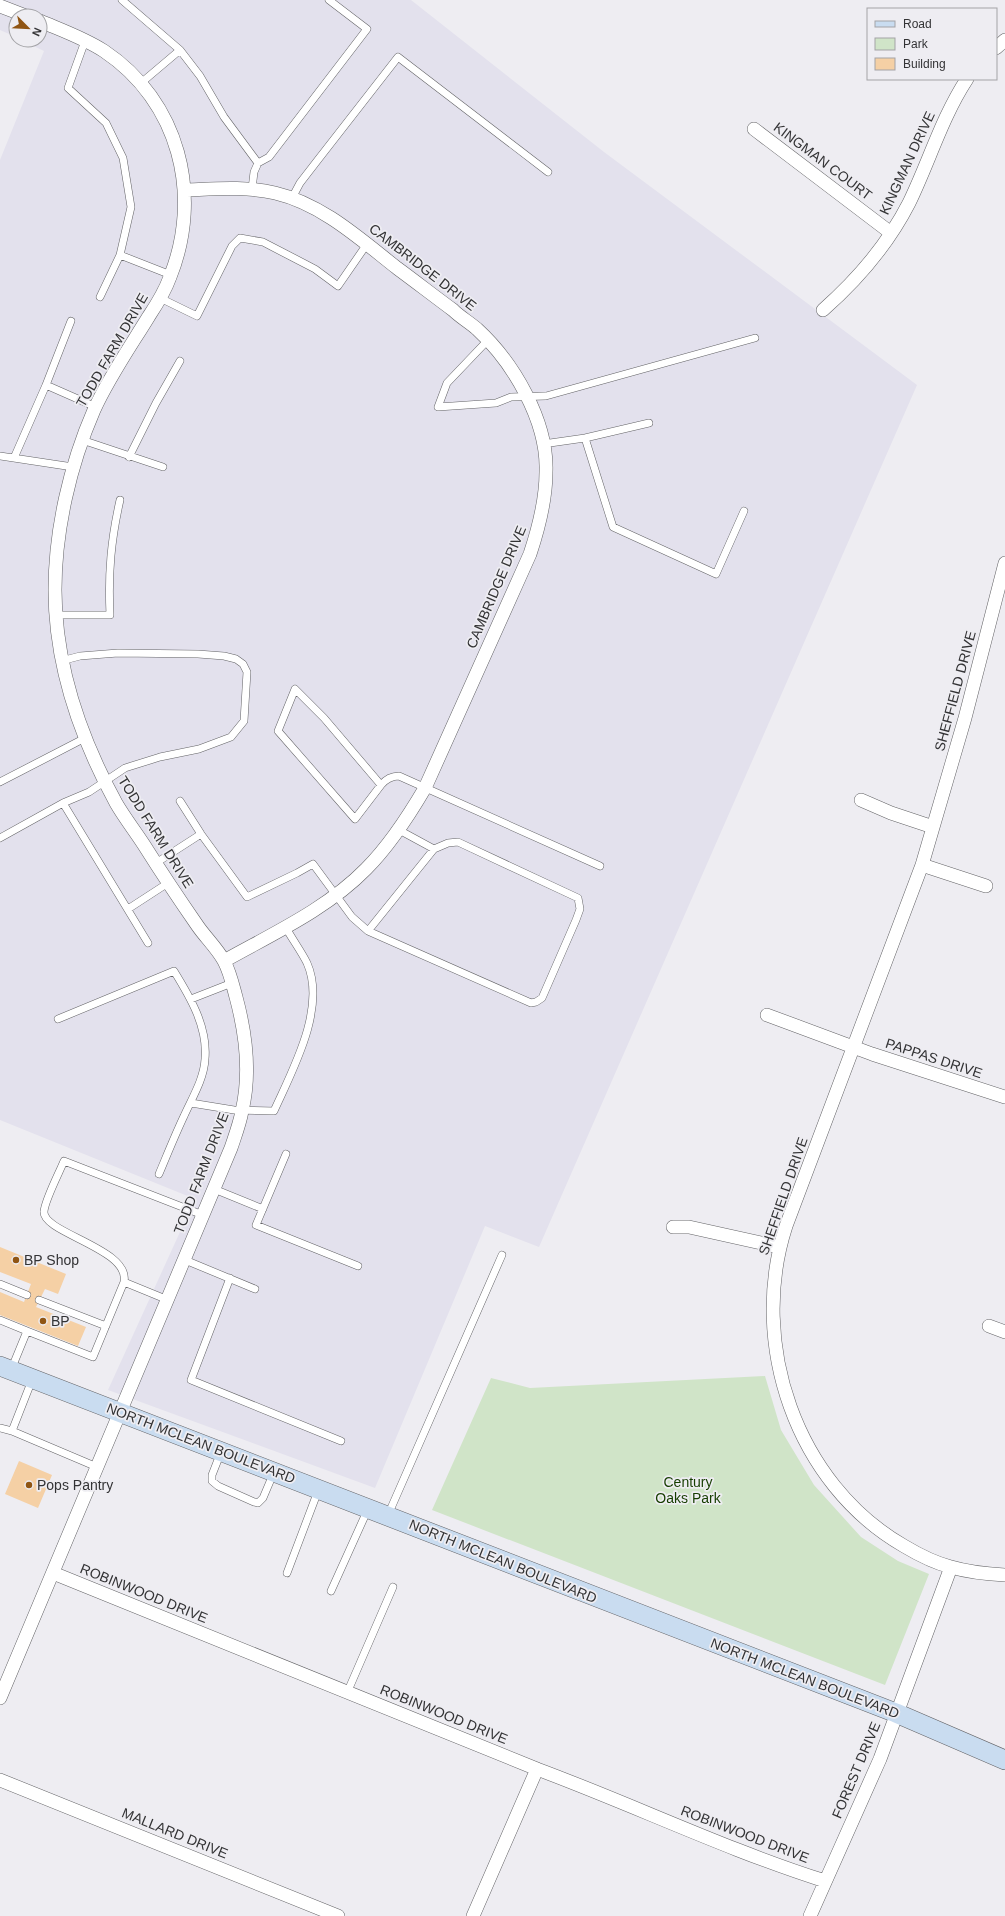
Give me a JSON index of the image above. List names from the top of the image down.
{
  "streets": {
    "main road": ["NORTH MCLEAN BOULEVARD"],
    "street": [
      "KINGMAN COURT",
      "KINGMAN DRIVE",
      "CAMBRIDGE DRIVE",
      "TODD FARM DRIVE",
      "SHEFFIELD DRIVE",
      "PAPPAS DRIVE",
      "ROBINWOOD DRIVE",
      "FOREST DRIVE",
      "MALLARD DRIVE"
    ]
  },
  "crossings": [
    ["KINGMAN COURT", "KINGMAN DRIVE"],
    ["CAMBRIDGE DRIVE", "TODD FARM DRIVE"],
    ["TODD FARM DRIVE", "NORTH MCLEAN BOULEVARD"],
    ["TODD FARM DRIVE", "ROBINWOOD DRIVE"],
    ["SHEFFIELD DRIVE", "PAPPAS DRIVE"],
    ["SHEFFIELD DRIVE", "FOREST DRIVE"],
    ["NORTH MCLEAN BOULEVARD", "FOREST DRIVE"],
    ["ROBINWOOD DRIVE", "FOREST DRIVE"]
  ],
  "parks": ["Century Oaks Park"],
  "places": ["BP Shop", "BP", "Pops Pantry"],
  "legend": ["Road", "Park", "Building"],
  "north": "bottom right"
}
